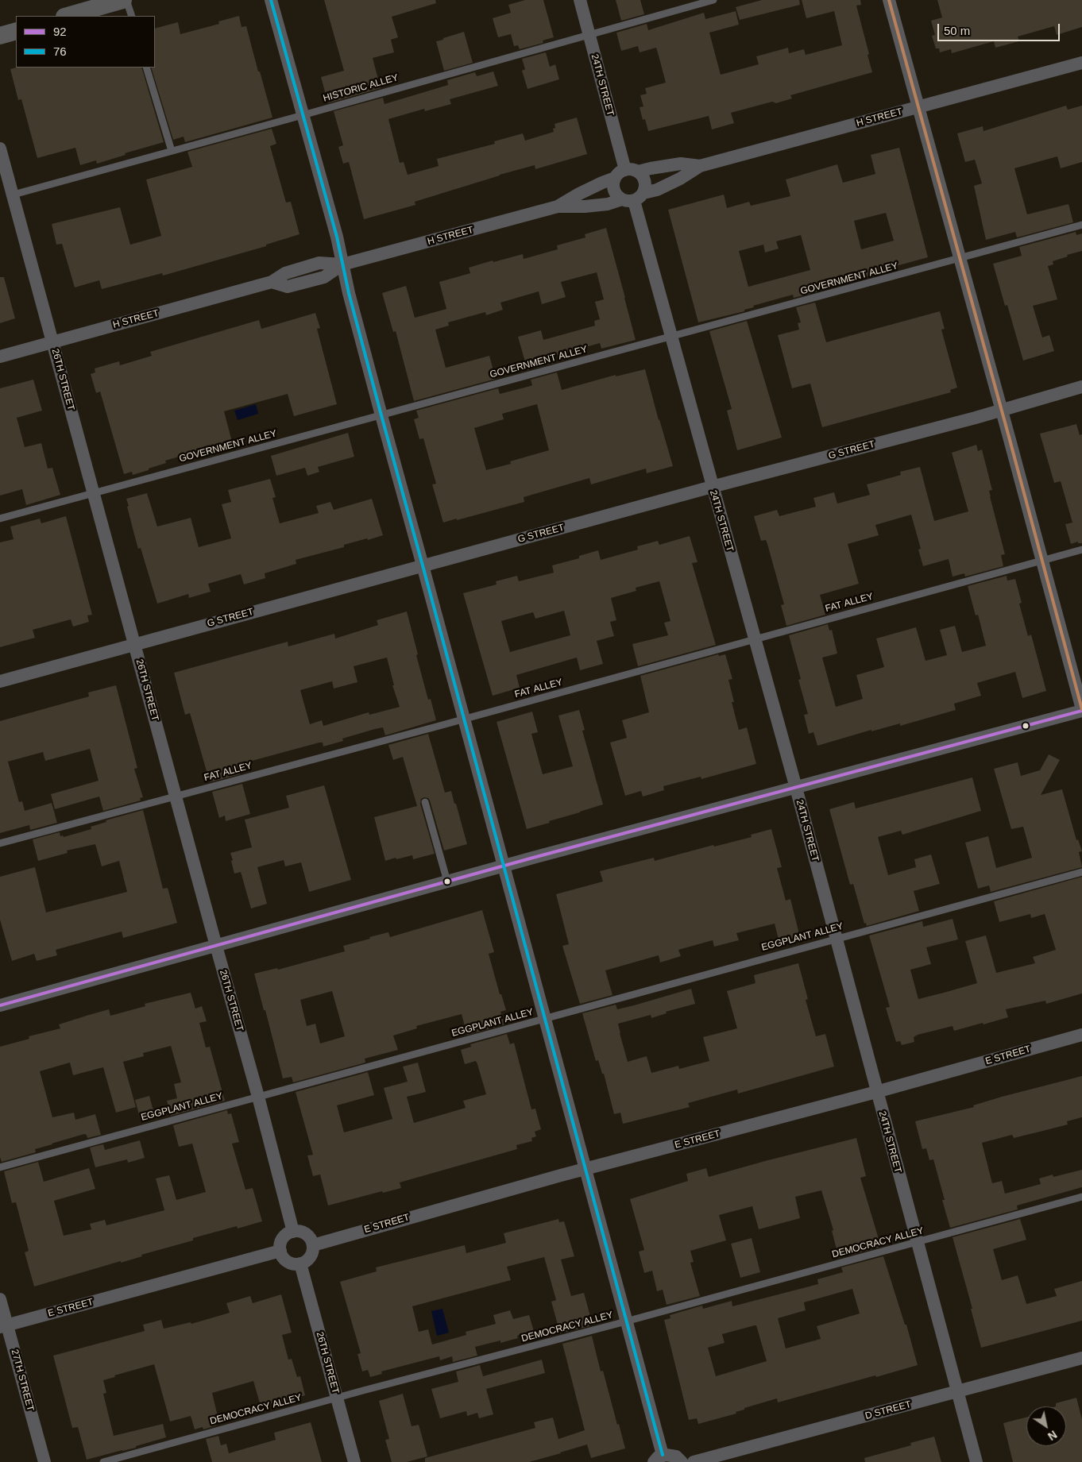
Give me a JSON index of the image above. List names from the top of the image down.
{
  "streets": {
    "street": [
      "24TH STREET",
      "H STREET",
      "26TH STREET",
      "G STREET",
      "E STREET",
      "27TH STREET",
      "D STREET"
    ],
    "lane": [
      "HISTORIC ALLEY",
      "GOVERNMENT ALLEY",
      "FAT ALLEY",
      "EGGPLANT ALLEY",
      "DEMOCRACY ALLEY"
    ]
  },
  "crossings": [
    ["24TH STREET", "HISTORIC ALLEY"],
    ["24TH STREET", "H STREET"],
    ["24TH STREET", "GOVERNMENT ALLEY"],
    ["24TH STREET", "G STREET"],
    ["24TH STREET", "FAT ALLEY"],
    ["24TH STREET", "EGGPLANT ALLEY"],
    ["24TH STREET", "E STREET"],
    ["24TH STREET", "DEMOCRACY ALLEY"],
    ["24TH STREET", "D STREET"],
    ["HISTORIC ALLEY", "26TH STREET"],
    ["H STREET", "26TH STREET"],
    ["GOVERNMENT ALLEY", "26TH STREET"],
    ["26TH STREET", "G STREET"],
    ["26TH STREET", "FAT ALLEY"],
    ["26TH STREET", "EGGPLANT ALLEY"],
    ["26TH STREET", "E STREET"],
    ["26TH STREET", "DEMOCRACY ALLEY"],
    ["E STREET", "27TH STREET"]
  ],
  "lines": ["transit line 76", "transit line 92"],
  "legend": ["92", "76"],
  "scale_bar": "50 m",
  "north": "bottom right"
}
